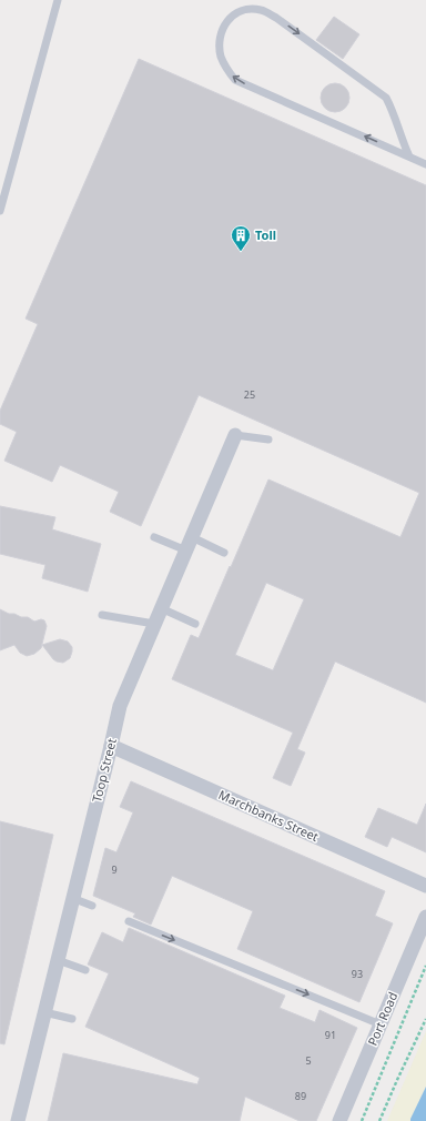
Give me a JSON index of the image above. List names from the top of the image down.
{
  "streets": {
    "street": ["Toop Street", "Marchbanks Street", "Port Road"]
  },
  "crossings": [
    ["Toop Street", "Marchbanks Street"]
  ],
  "places": {
    "building": ["Toll"]
  },
  "house_numbers": [
    "25",
    "9",
    "93",
    "91",
    "5",
    "89"
  ]
}
